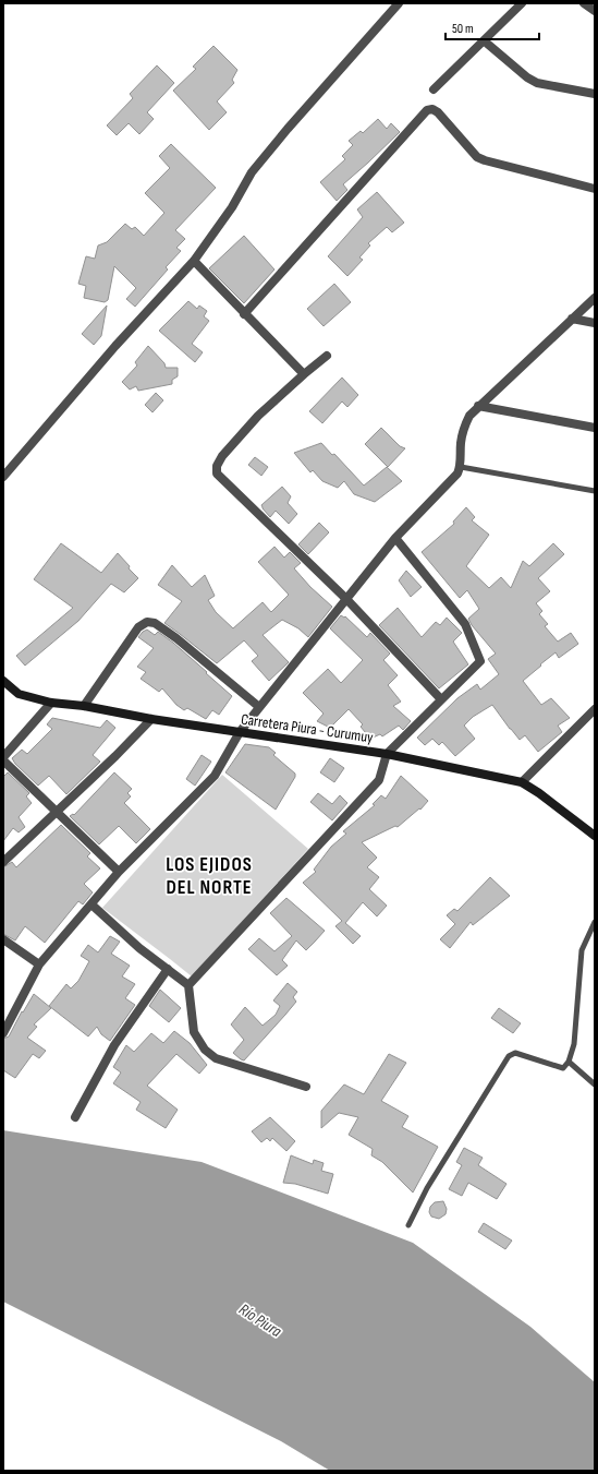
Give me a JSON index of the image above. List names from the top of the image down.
{
  "streets": {
    "main road": ["Carretera Piura - Curumuy"]
  },
  "districts": ["LOS EJIDOS DEL NORTE"],
  "water": ["Río Piura"],
  "scale_bar": "50 m"
}
